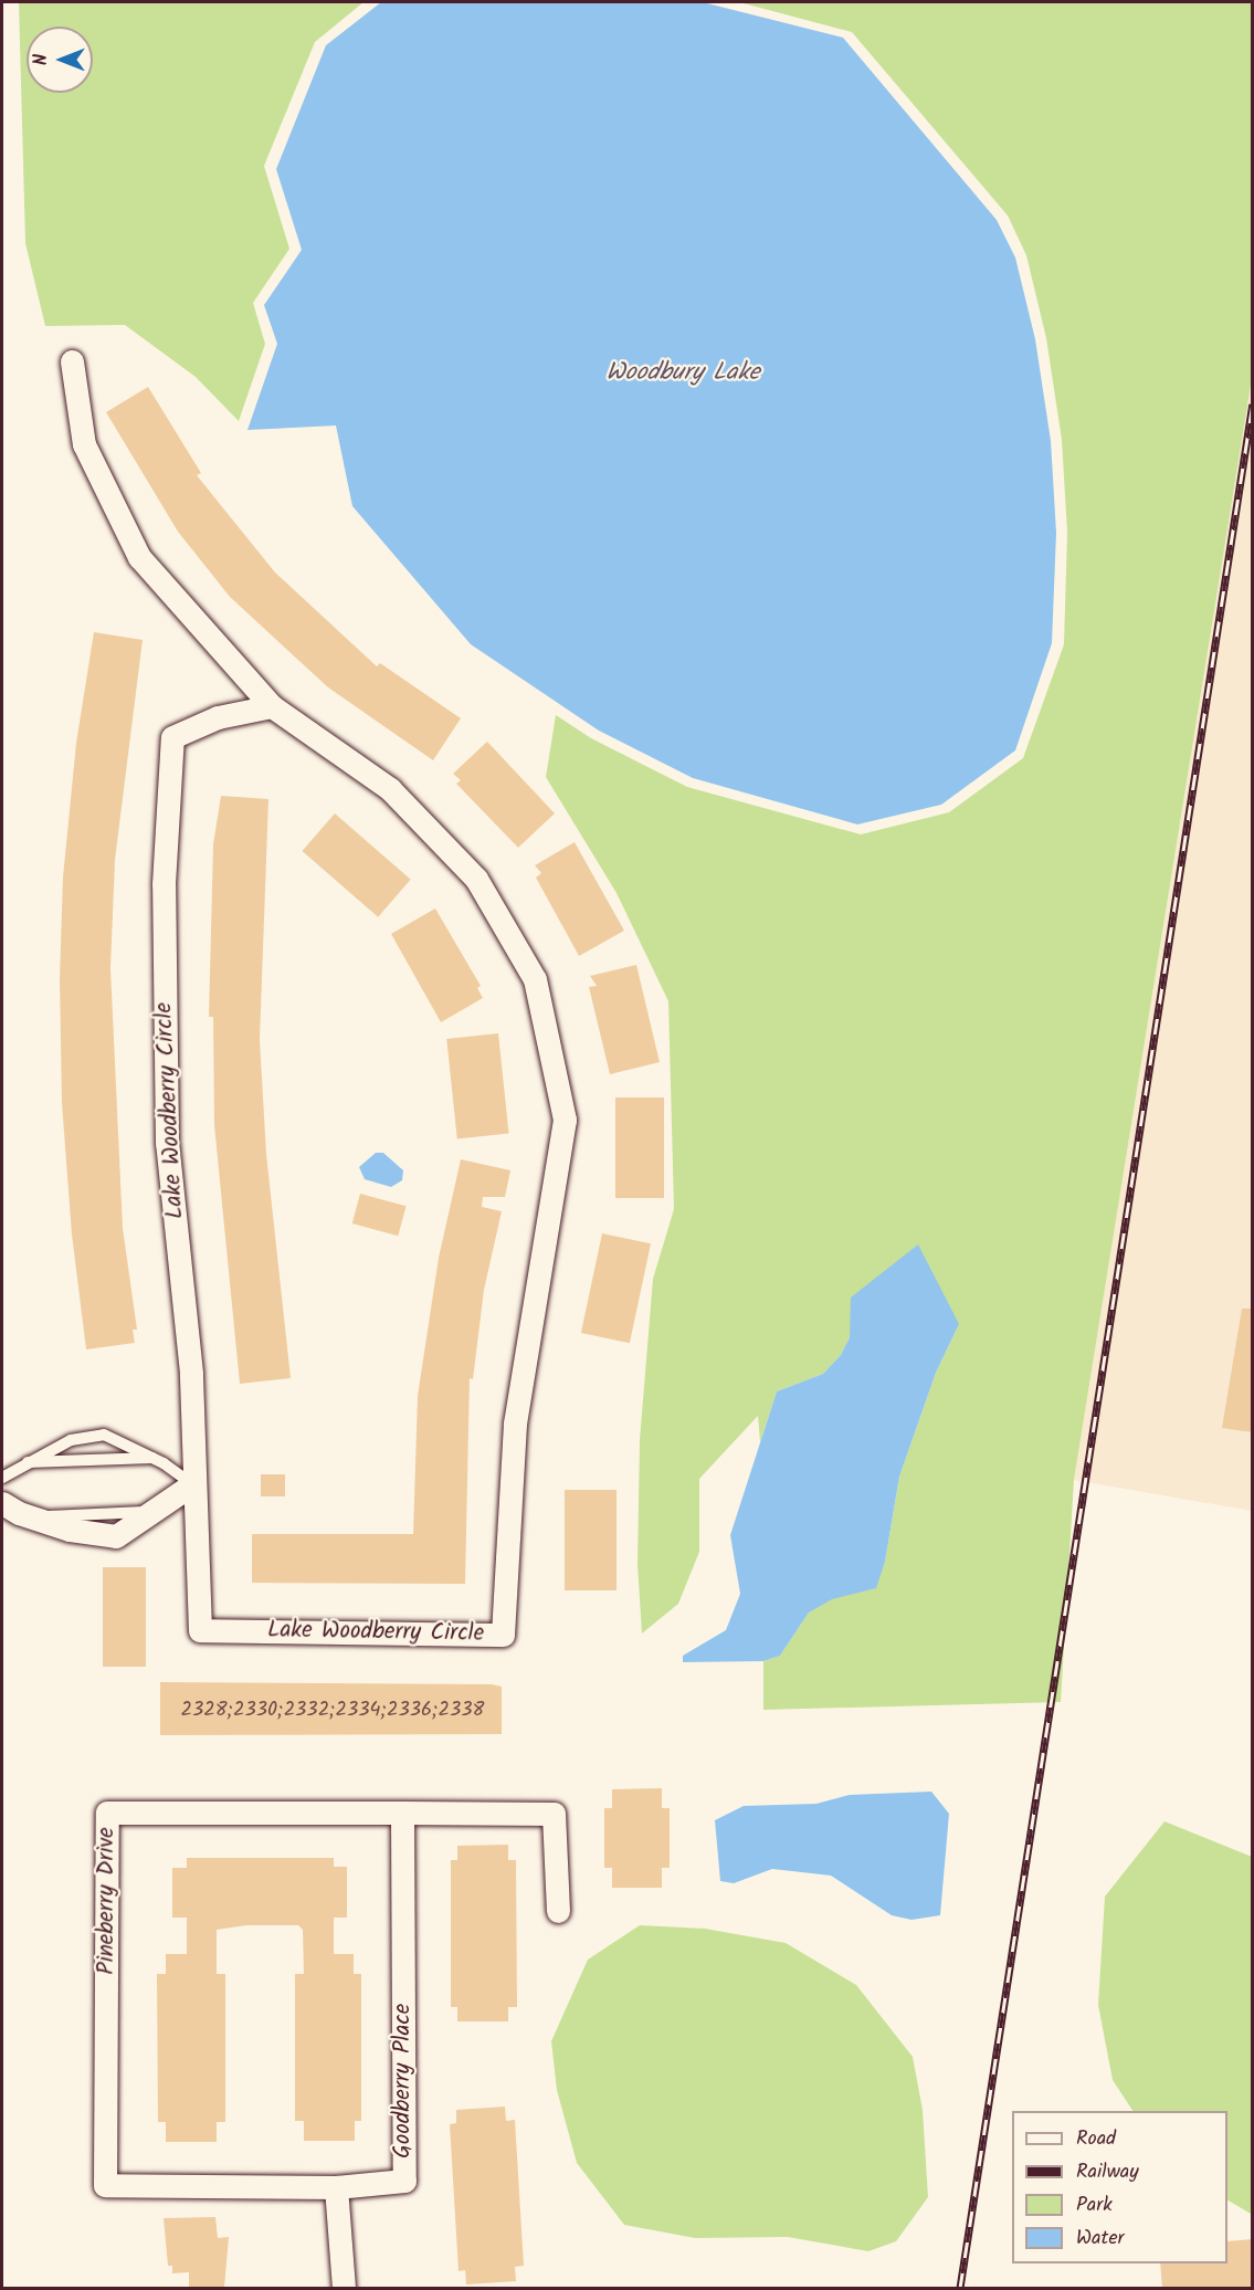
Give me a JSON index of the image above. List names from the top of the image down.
{
  "streets": {
    "street": ["Lake Woodberry Circle", "Pineberry Drive", "Goodberry Place"]
  },
  "crossings": [
    ["Pineberry Drive", "Goodberry Place"]
  ],
  "water": ["Woodbury Lake"],
  "house_numbers": ["2328;2330;2332;2334;2336;2338"],
  "legend": [
    "Road",
    "Railway",
    "Park",
    "Water"
  ],
  "north": "left"
}
